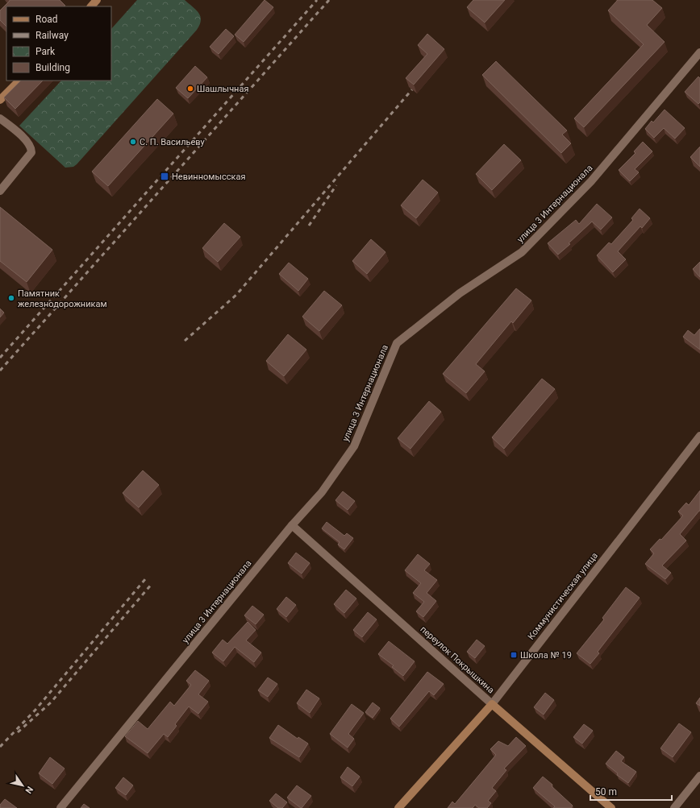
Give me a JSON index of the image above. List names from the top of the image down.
{
  "streets": {
    "street": ["улица 3 Интернационала", "Коммунистическая улица", "переулок Покрышкина"]
  },
  "crossings": [
    ["улица 3 Интернационала", "переулок Покрышкина"],
    ["Коммунистическая улица", "переулок Покрышкина"]
  ],
  "places": {
    "other": ["Шашлычная", "С. П. Васильеву", "Памятник железнодорожникам"],
    "transit": ["Невинномысская", "Школа № 19"]
  },
  "legend": [
    "Road",
    "Railway",
    "Park",
    "Building"
  ],
  "scale_bar": "50 m",
  "north": "bottom right"
}
